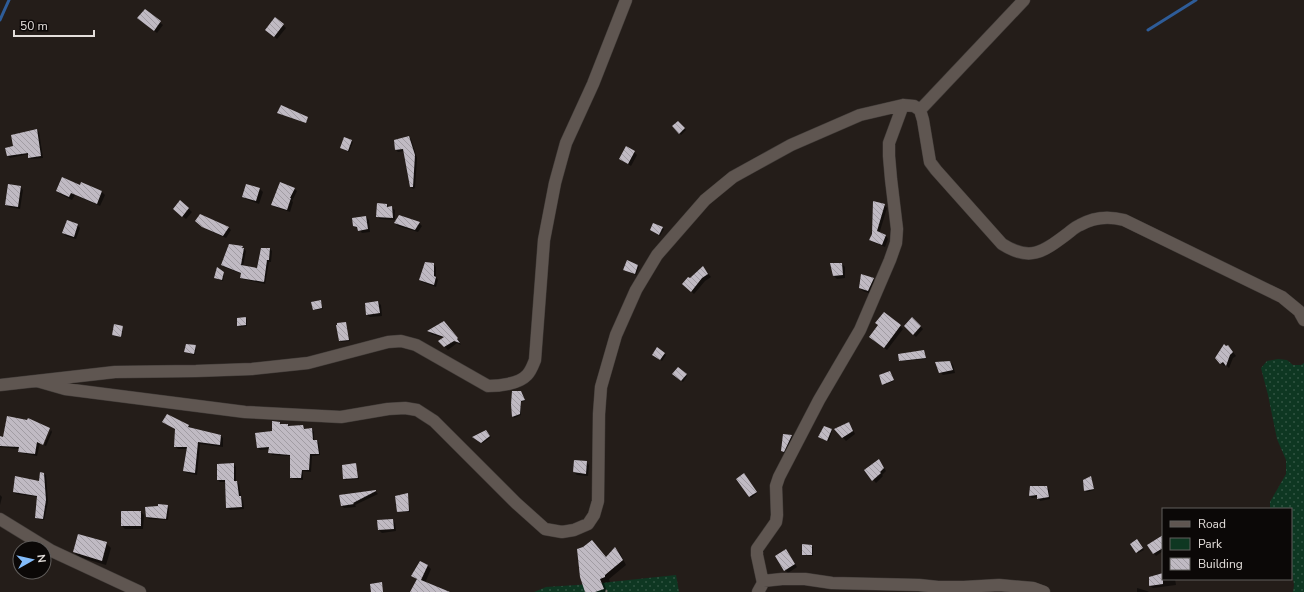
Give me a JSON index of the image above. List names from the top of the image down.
{
  "legend": ["Road", "Park", "Building"],
  "scale_bar": "50 m",
  "north": "right"
}
